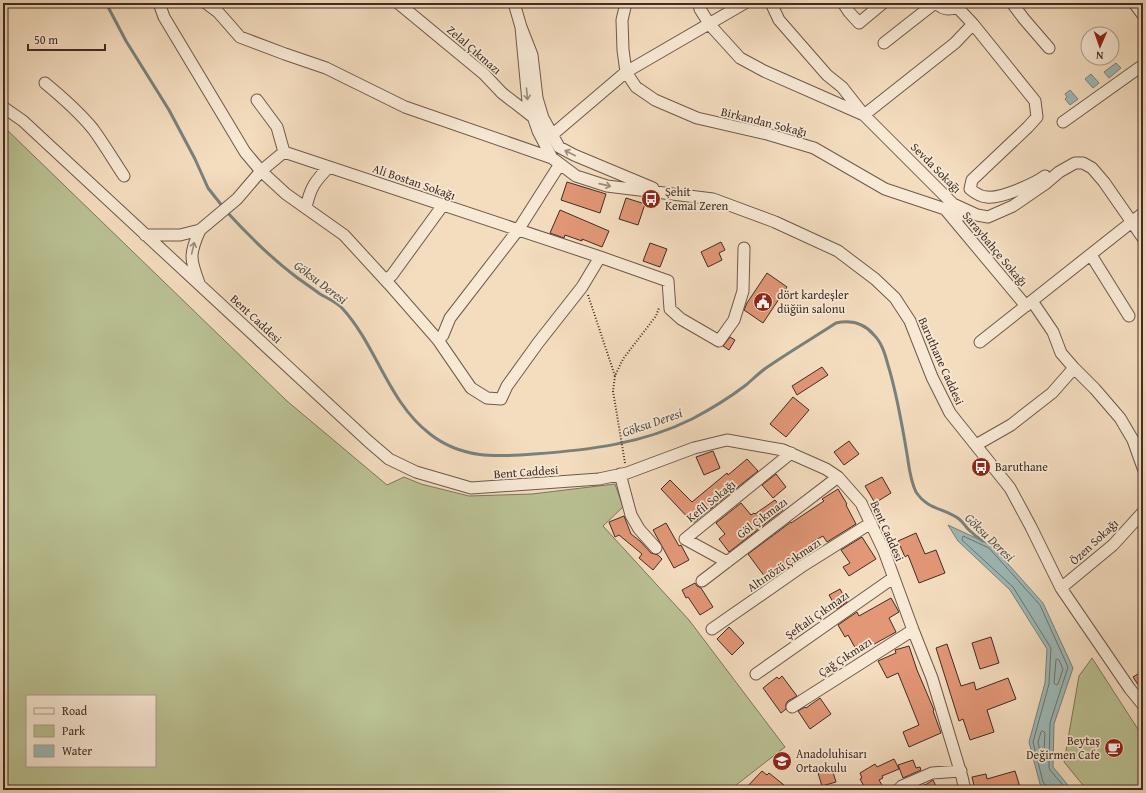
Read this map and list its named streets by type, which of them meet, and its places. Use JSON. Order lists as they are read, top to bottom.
{
  "streets": {
    "street": [
      "Zelal Çıkmazı",
      "Birkandan Sokağı",
      "Sevda Sokaḡı",
      "Ali Bostan Sokağı",
      "Saraybahçe Sokağı",
      "Bent Caddesi",
      "Baruthane Caddesi",
      "Kefil Sokağı",
      "Göl Çıkmazı",
      "Özen Sokağı",
      "Altınözü Çıkmazı",
      "Şeftali Çıkmazı",
      "Çağ Çıkmazı"
    ]
  },
  "crossings": [
    ["Birkandan Sokağı", "Sevda Sokaḡı"],
    ["Birkandan Sokağı", "Saraybahçe Sokağı"],
    ["Bent Caddesi", "Kefil Sokağı"],
    ["Bent Caddesi", "Göl Çıkmazı"],
    ["Bent Caddesi", "Altınözü Çıkmazı"],
    ["Bent Caddesi", "Şeftali Çıkmazı"],
    ["Bent Caddesi", "Çağ Çıkmazı"],
    ["Baruthane Caddesi", "Özen Sokağı"],
    ["Kefil Sokağı", "Göl Çıkmazı"]
  ],
  "water": ["Göksu Deresi"],
  "places": {
    "bus stop": ["Şehit Kemal Zeren", "Baruthane"],
    "public building": ["dört kardeşler düğün salonu"],
    "cafe": ["Beytaş Değirmen Cafe"],
    "school or university": ["Anadoluhisarı Ortaokulu"]
  },
  "legend": ["Road", "Park", "Water"],
  "scale_bar": "50 m",
  "north": "bottom"
}
